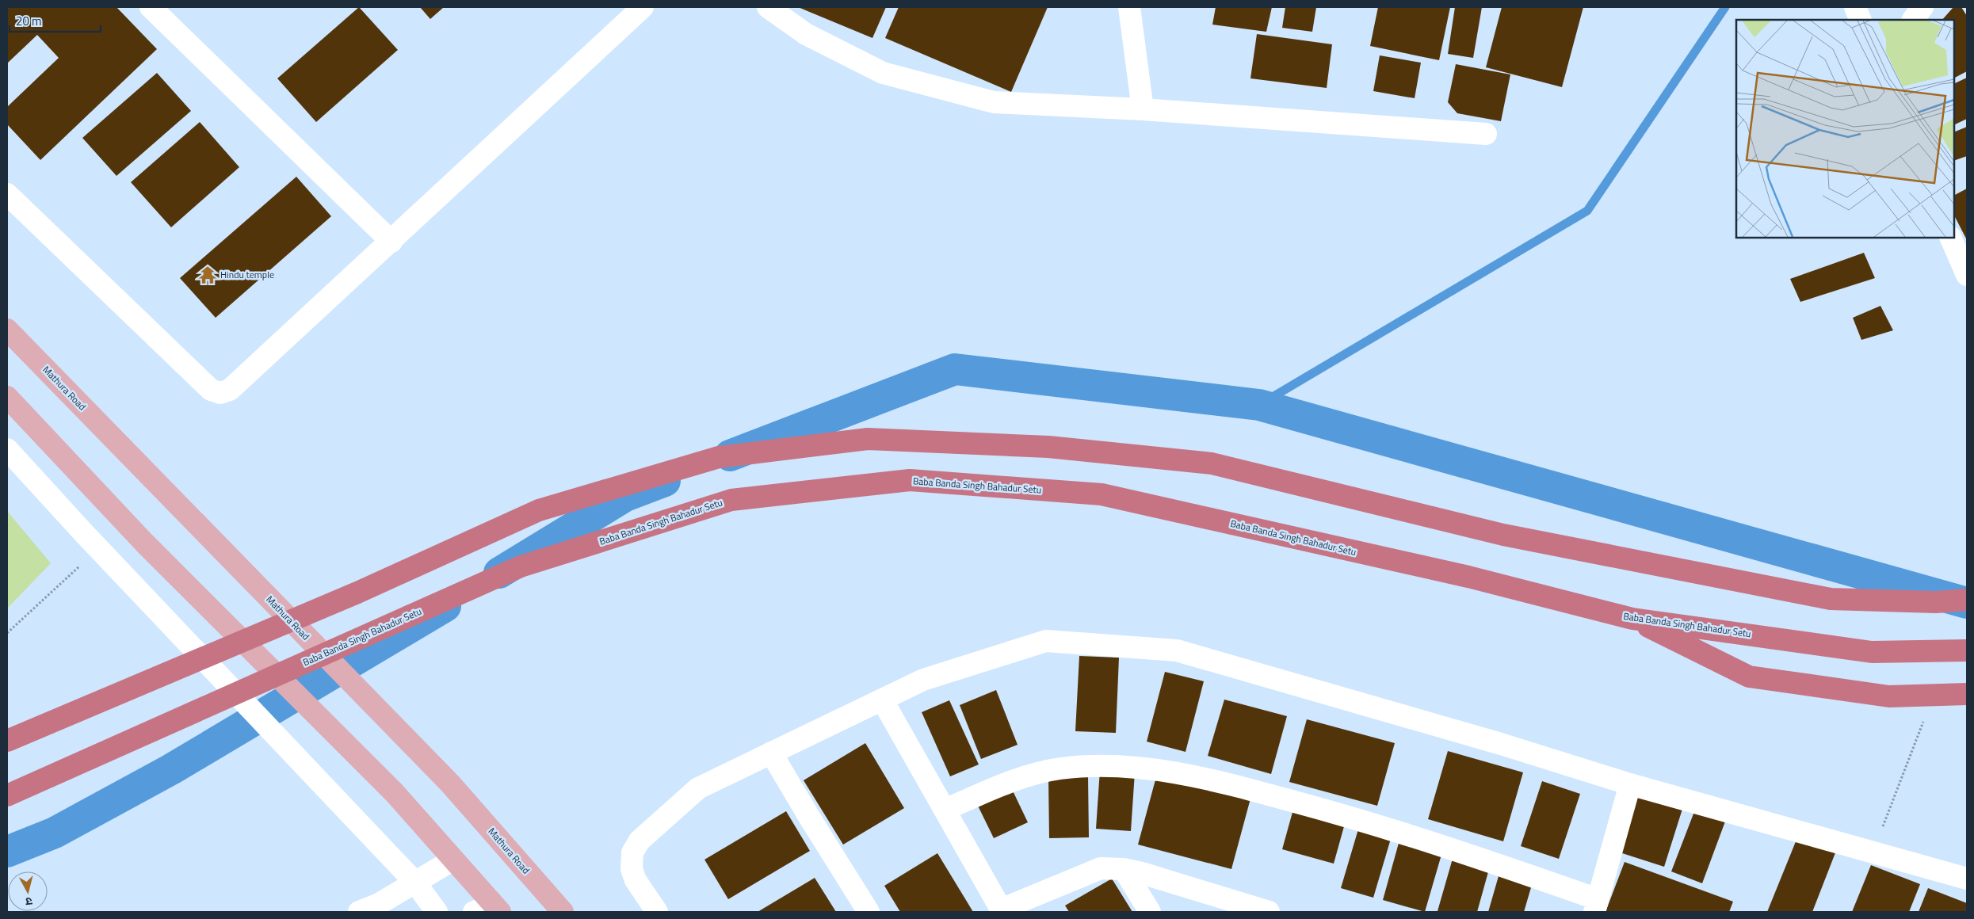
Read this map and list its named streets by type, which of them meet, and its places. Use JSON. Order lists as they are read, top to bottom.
{
  "streets": {
    "highway": ["Baba Banda Singh Bahadur Setu"],
    "main road": ["Mathura Road"]
  },
  "places": {
    "temple": ["Hindu temple"]
  },
  "scale_bar": "20 m",
  "north": "bottom"
}
